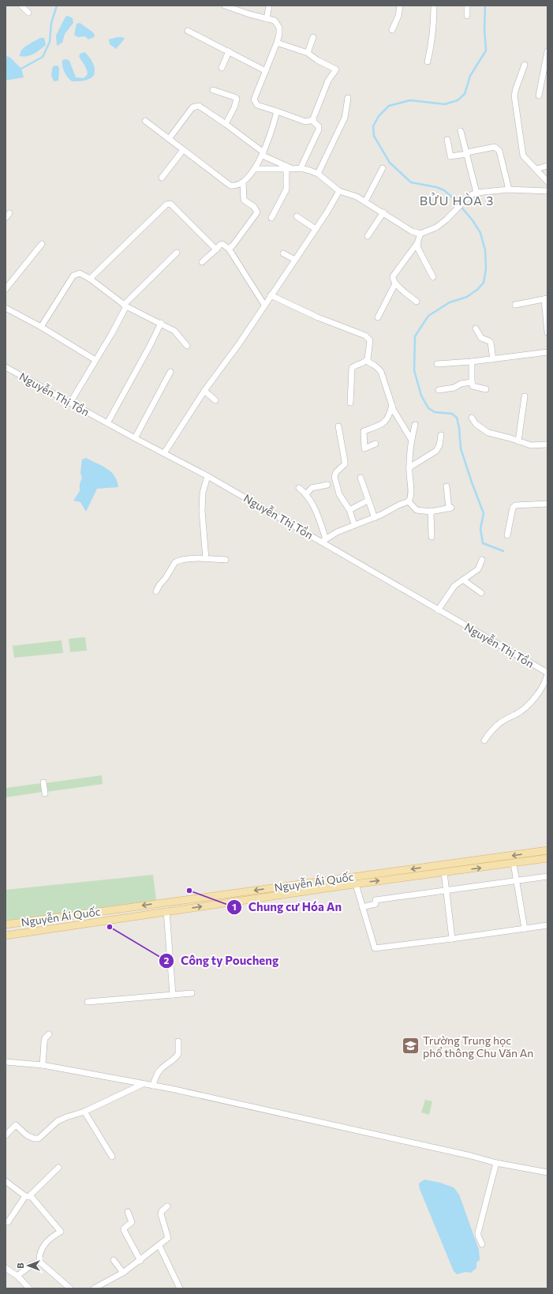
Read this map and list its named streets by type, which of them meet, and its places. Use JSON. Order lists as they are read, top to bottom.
{
  "streets": {
    "main road": ["Nguyễn Ái Quốc"],
    "street": ["Nguyễn Thị Tồn"]
  },
  "districts": ["BỬU HÒA 3"],
  "places": {
    "other": ["Chung cư Hóa An", "Công ty Poucheng"],
    "school or university": ["Trường Trung học phổ thông Chu Văn An"]
  },
  "north": "left"
}
